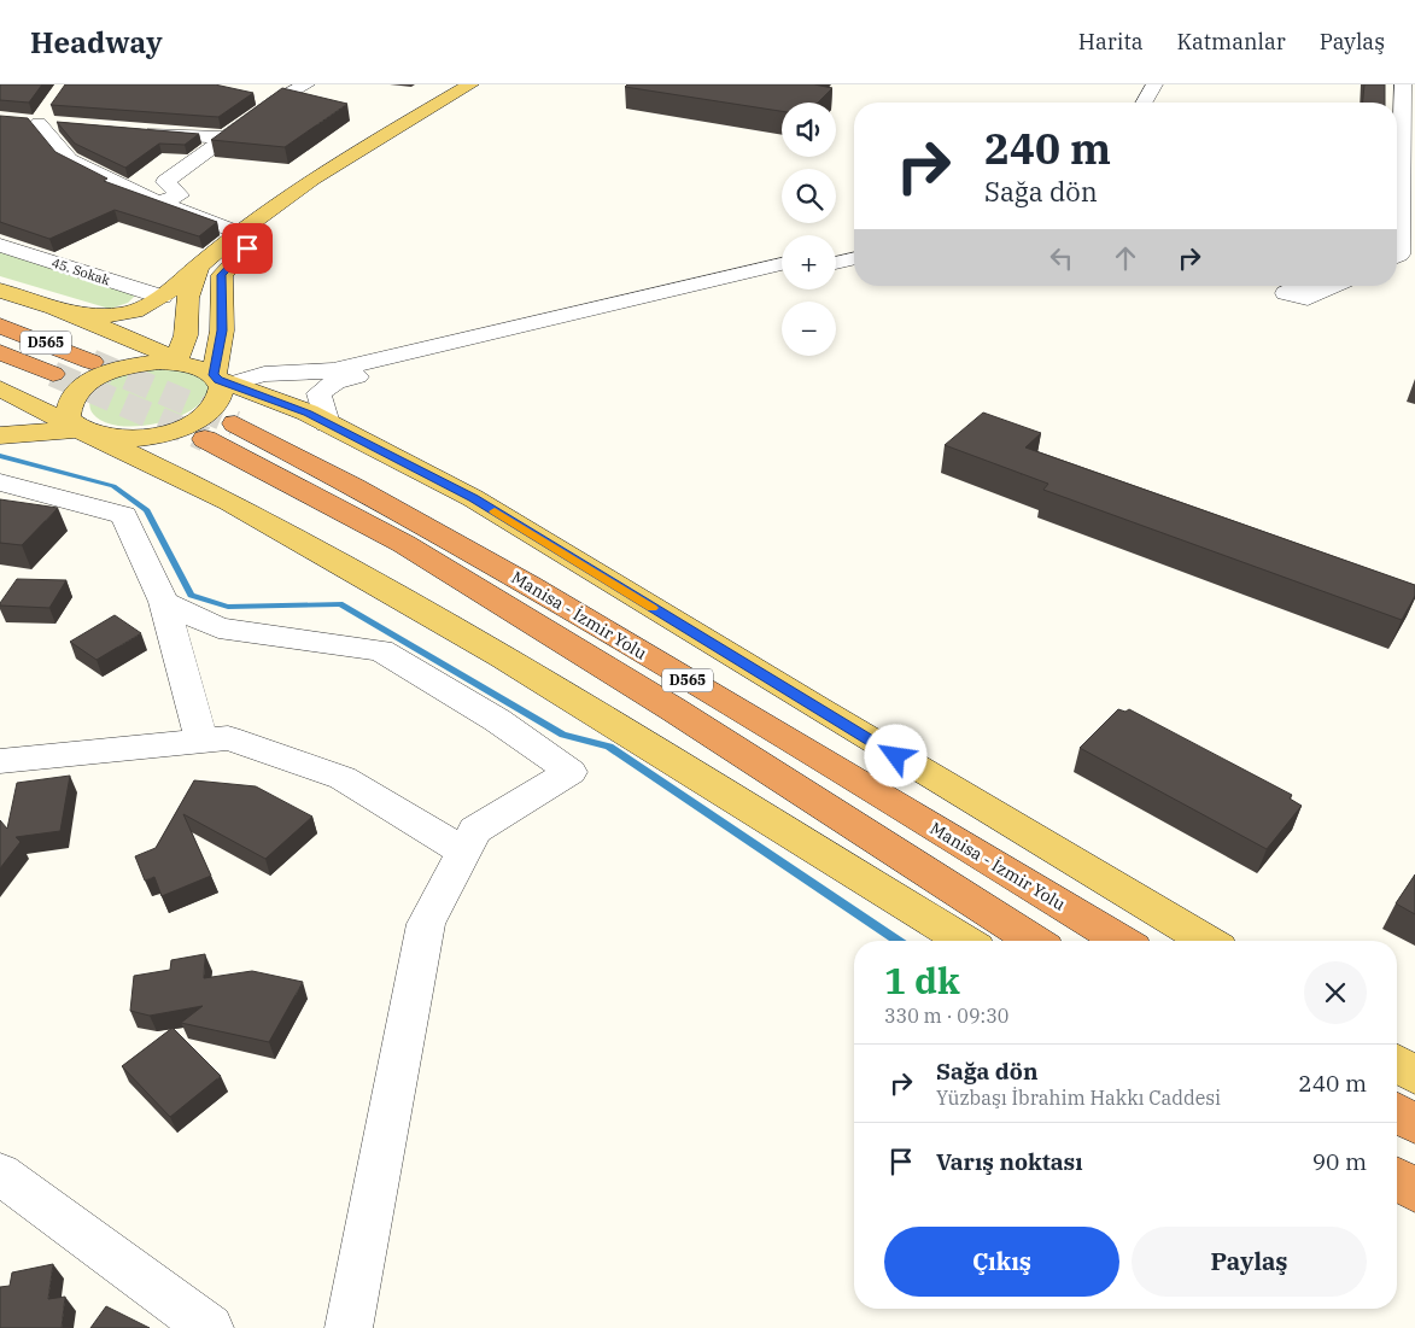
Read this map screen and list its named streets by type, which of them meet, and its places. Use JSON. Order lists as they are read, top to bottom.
{
  "streets": {
    "highway": ["D565", "Manisa - İzmir Yolu"],
    "street": ["45. Sokak"]
  },
  "page": {
    "header": "Headway",
    "nav": ["Harita", "Katmanlar", "Paylaş"],
    "map_buttons": ["+", "−"],
    "turn": ["240 m", "Sağa dön"],
    "heading": ["1 dk", "330 m · 09:30"],
    "list": [
      {
        "name": "Sağa dön",
        "note": "Yüzbaşı İbrahim Hakkı Caddesi",
        "value": "240 m"
      },
      {
        "name": "Varış noktası",
        "value": "90 m"
      }
    ],
    "buttons": ["Çıkış", "Paylaş"]
  }
}
